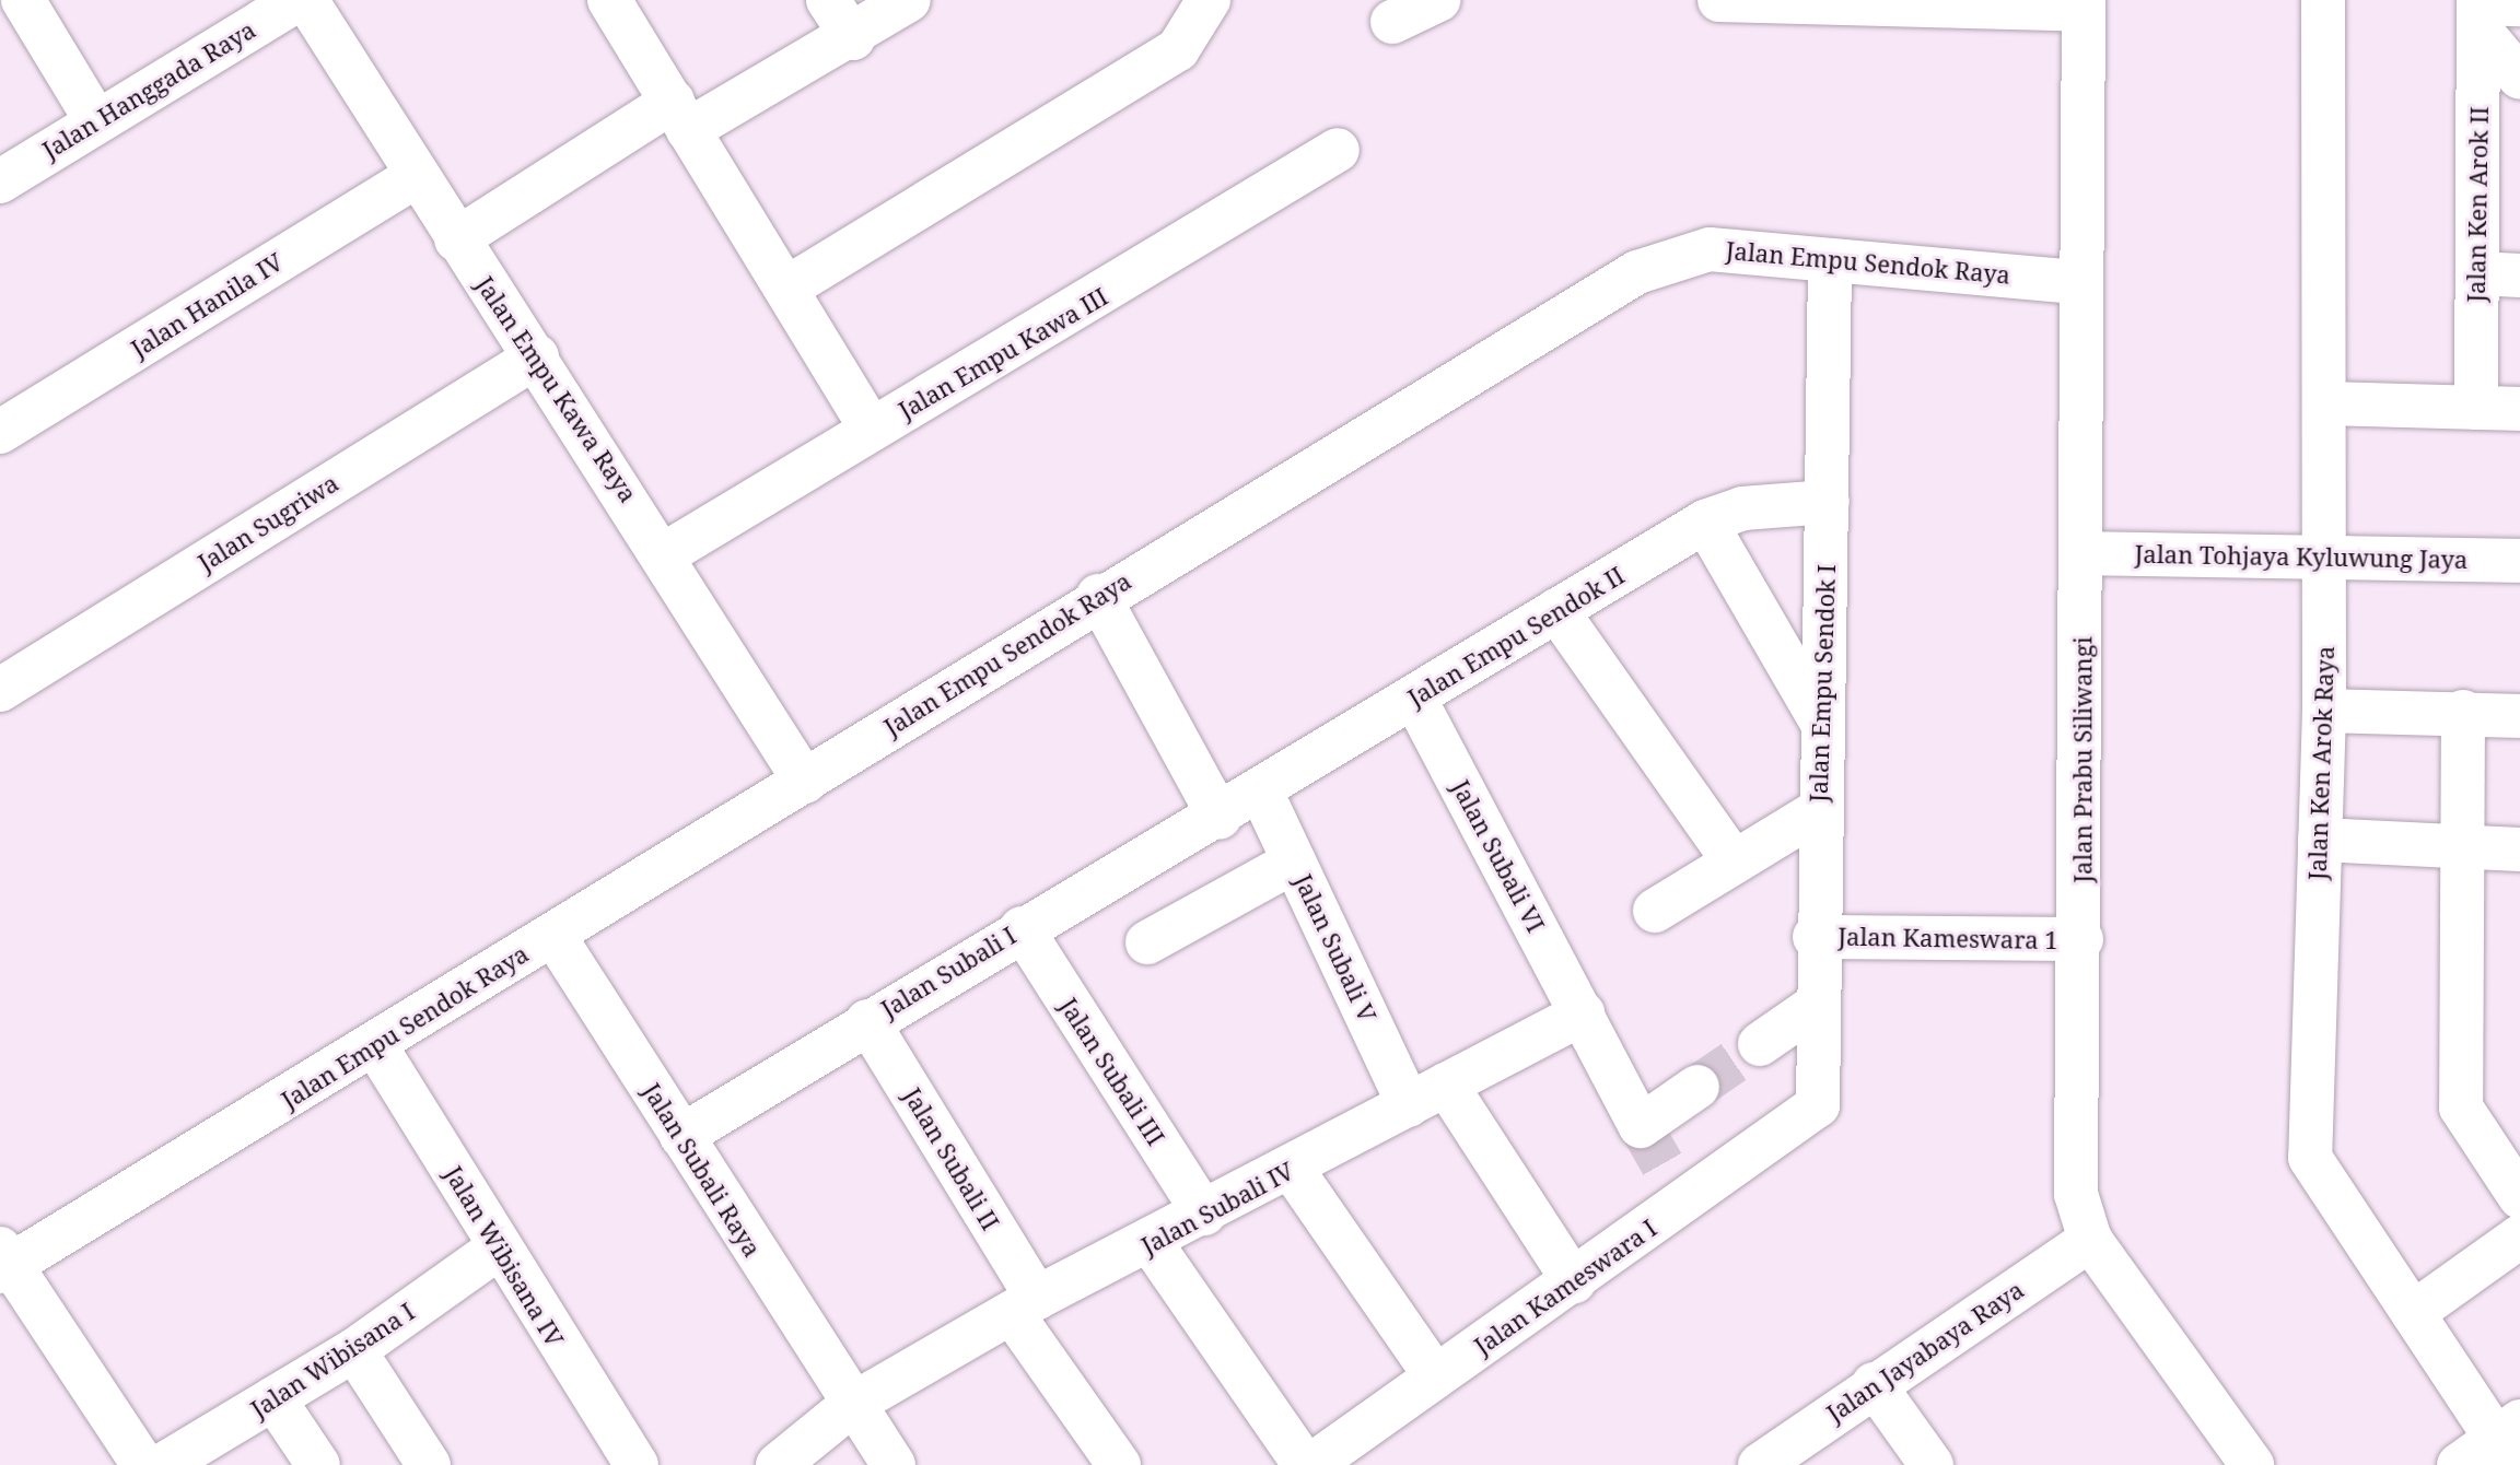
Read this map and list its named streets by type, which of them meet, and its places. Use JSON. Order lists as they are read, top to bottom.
{
  "streets": {
    "street": [
      "Jalan Hanggada Raya",
      "Jalan Ken Arok II",
      "Jalan Empu Sendok Raya",
      "Jalan Hanila IV",
      "Jalan Empu Kawa III",
      "Jalan Empu Kawa Raya",
      "Jalan Sugriwa",
      "Jalan Tohjaya Kyluwung Jaya",
      "Jalan Empu Sendok II",
      "Jalan Empu Sendok I",
      "Jalan Prabu Siliwangi",
      "Jalan Ken Arok Raya",
      "Jalan Subali VI",
      "Jalan Kameswara 1",
      "Jalan Subali V",
      "Jalan Subali I",
      "Jalan Subali III",
      "Jalan Subali II",
      "Jalan Subali Raya",
      "Jalan Subali IV",
      "Jalan Wibisana IV",
      "Jalan Kameswara I",
      "Jalan Jayabaya Raya",
      "Jalan Wibisana I"
    ]
  },
  "crossings": [
    ["Jalan Empu Sendok Raya", "Jalan Empu Kawa Raya"],
    ["Jalan Empu Sendok Raya", "Jalan Empu Sendok I"],
    ["Jalan Empu Sendok Raya", "Jalan Prabu Siliwangi"],
    ["Jalan Empu Sendok Raya", "Jalan Subali Raya"],
    ["Jalan Empu Sendok Raya", "Jalan Wibisana IV"],
    ["Jalan Hanila IV", "Jalan Empu Kawa Raya"],
    ["Jalan Empu Kawa III", "Jalan Empu Kawa Raya"],
    ["Jalan Empu Kawa Raya", "Jalan Sugriwa"],
    ["Jalan Tohjaya Kyluwung Jaya", "Jalan Prabu Siliwangi"],
    ["Jalan Tohjaya Kyluwung Jaya", "Jalan Ken Arok Raya"],
    ["Jalan Empu Sendok II", "Jalan Empu Sendok I"],
    ["Jalan Empu Sendok II", "Jalan Subali VI"],
    ["Jalan Empu Sendok II", "Jalan Subali V"],
    ["Jalan Empu Sendok II", "Jalan Subali I"],
    ["Jalan Empu Sendok I", "Jalan Kameswara 1"],
    ["Jalan Empu Sendok I", "Jalan Kameswara I"],
    ["Jalan Prabu Siliwangi", "Jalan Kameswara 1"],
    ["Jalan Prabu Siliwangi", "Jalan Jayabaya Raya"],
    ["Jalan Subali VI", "Jalan Subali IV"],
    ["Jalan Subali V", "Jalan Subali IV"],
    ["Jalan Subali V", "Jalan Kameswara I"],
    ["Jalan Subali I", "Jalan Subali III"],
    ["Jalan Subali I", "Jalan Subali II"],
    ["Jalan Subali I", "Jalan Subali Raya"],
    ["Jalan Subali III", "Jalan Subali IV"],
    ["Jalan Subali II", "Jalan Subali IV"],
    ["Jalan Subali Raya", "Jalan Subali IV"],
    ["Jalan Wibisana IV", "Jalan Wibisana I"]
  ]
}
